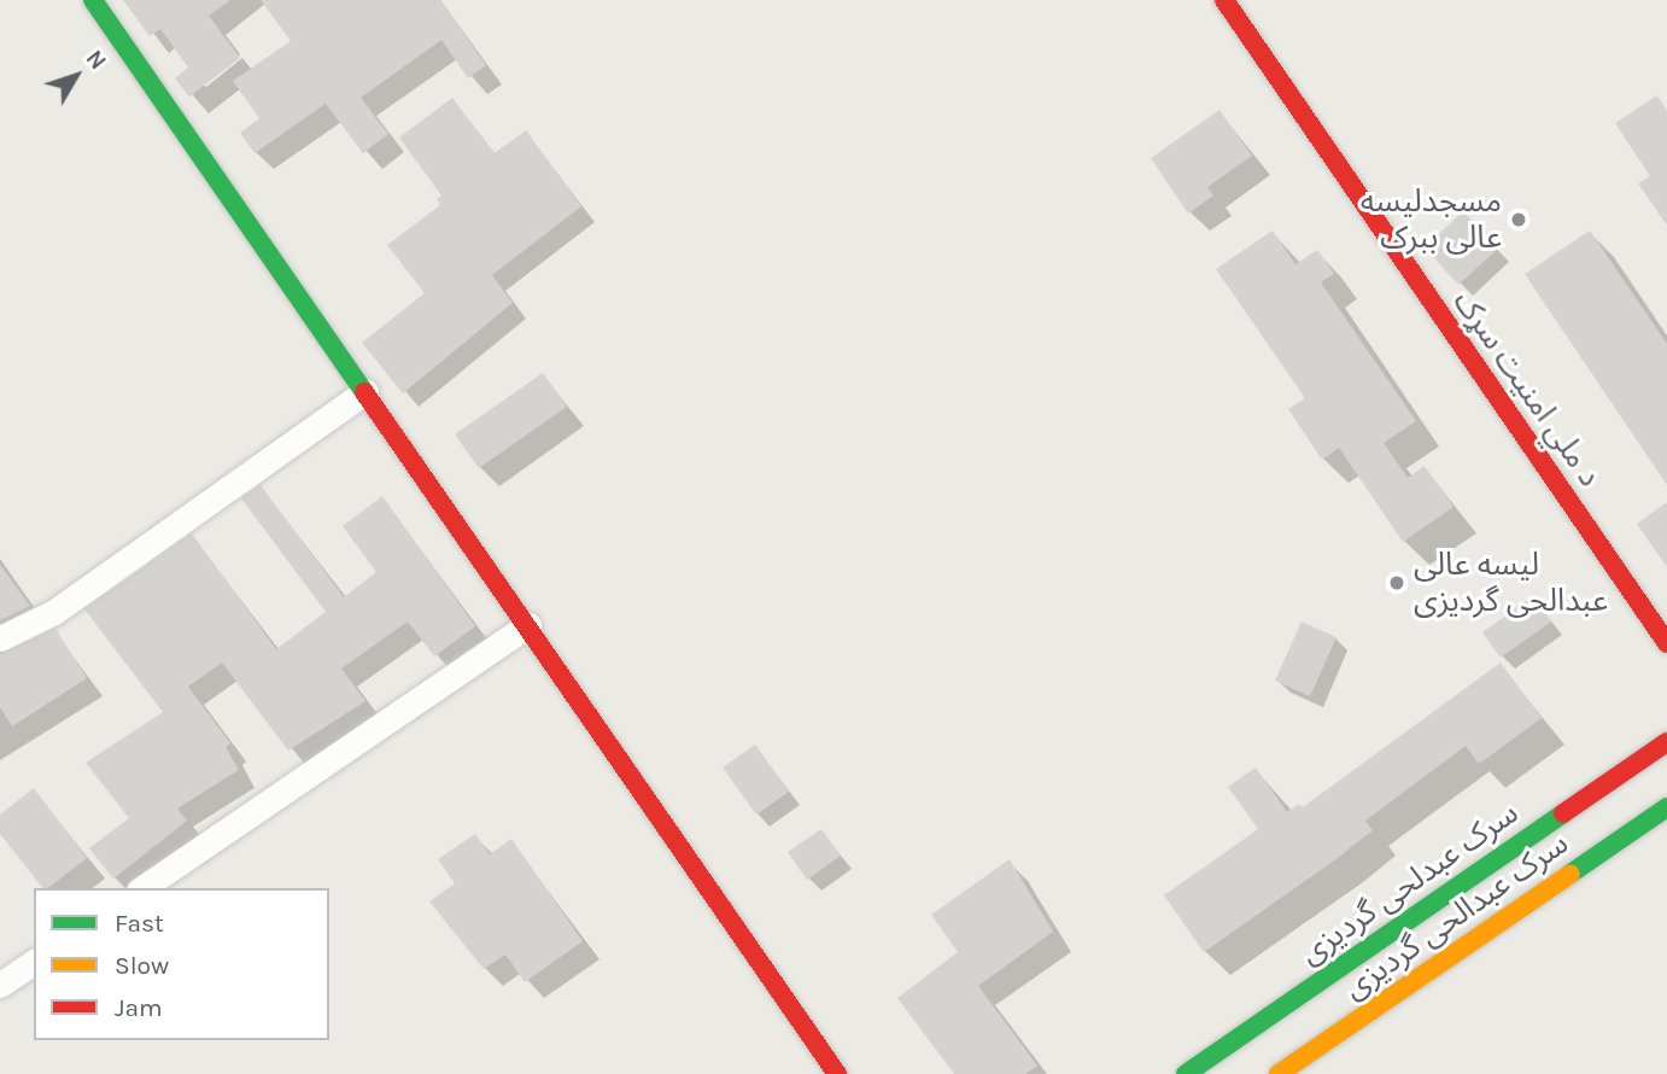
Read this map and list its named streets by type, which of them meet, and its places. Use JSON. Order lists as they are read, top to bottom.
{
  "streets": {
    "street": ["د ملي امنیت سړک", "سرک عبدلحی گردیزی", "سرک عبدالحی گردیزی"]
  },
  "places": ["مسجدلیسه عالی ببرک", "لیسه عالی عبدالحی گردیزی"],
  "legend": ["Fast", "Slow", "Jam"],
  "north": "top right"
}
